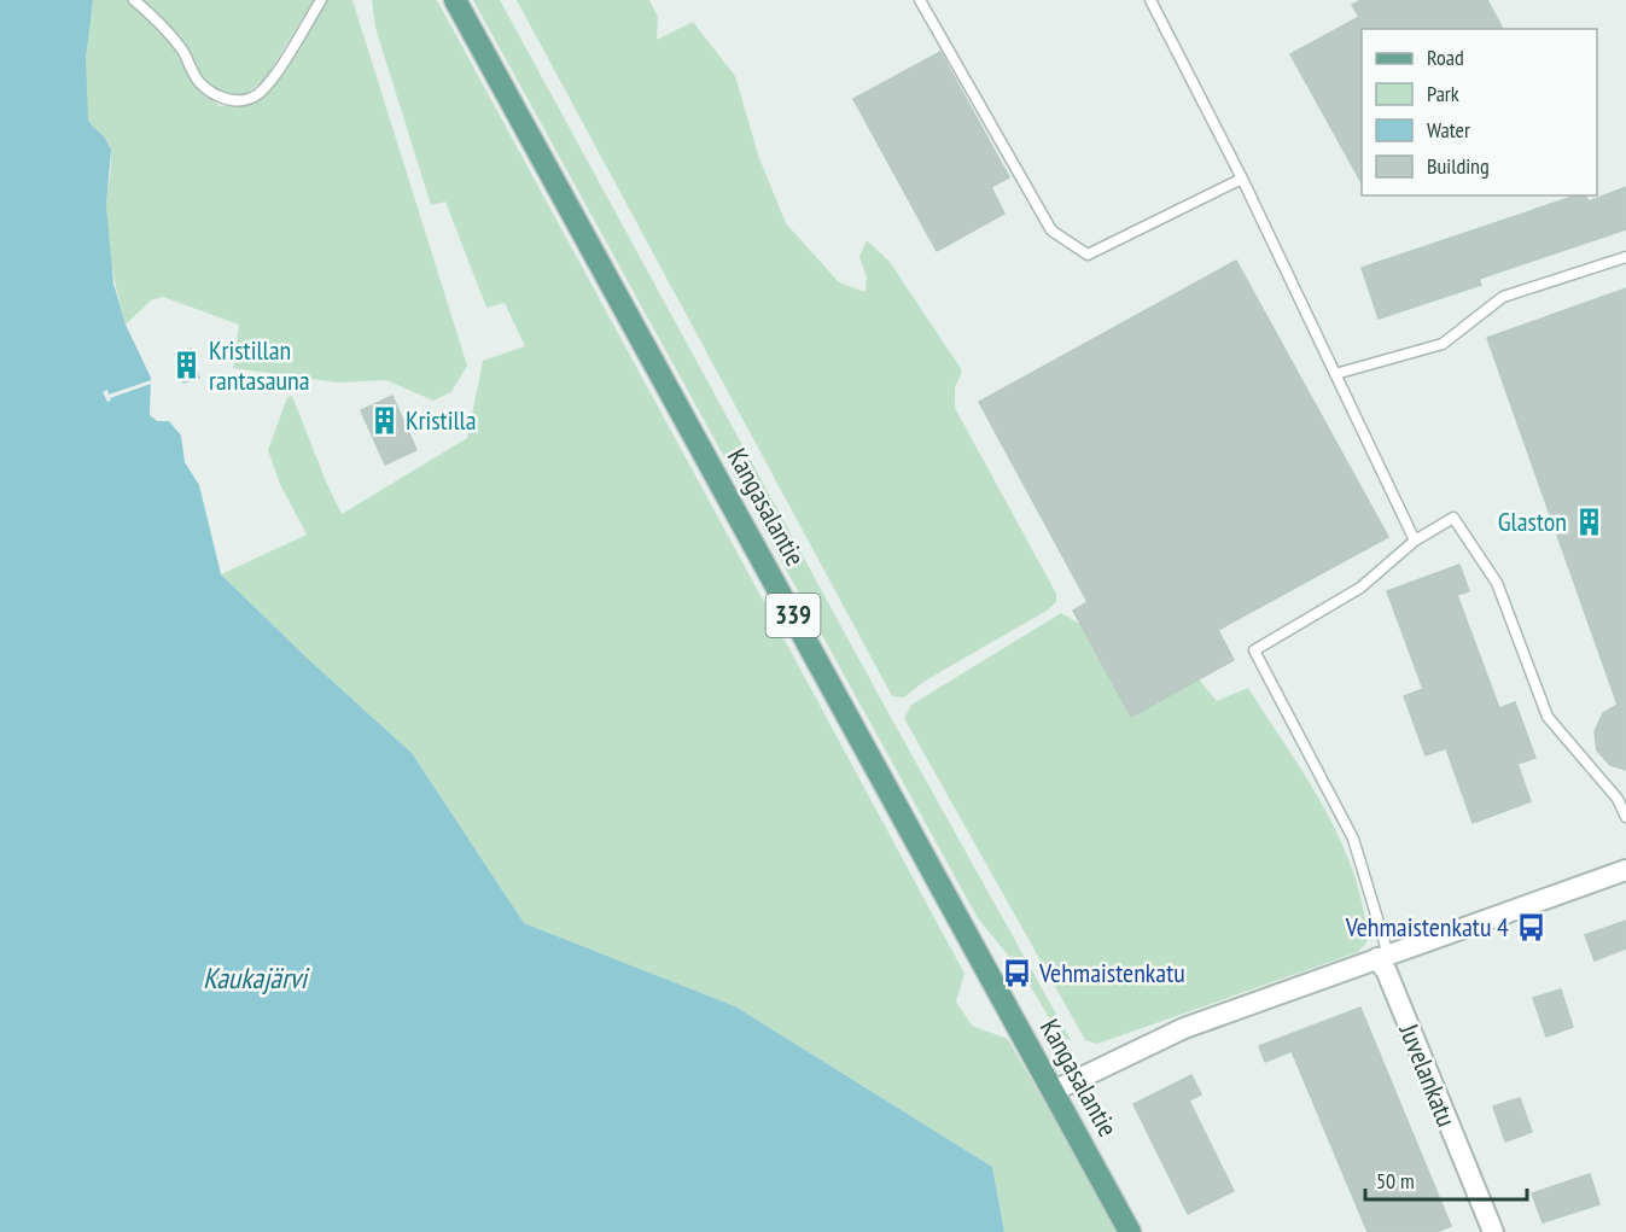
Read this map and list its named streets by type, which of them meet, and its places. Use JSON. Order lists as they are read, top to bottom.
{
  "streets": {
    "main road": ["Kangasalantie", "339"],
    "street": ["Juvelankatu"]
  },
  "water": ["Kaukajärvi"],
  "places": {
    "building": ["Kristillan rantasauna", "Kristilla", "Glaston"],
    "bus stop": ["Vehmaistenkatu 4", "Vehmaistenkatu"]
  },
  "legend": [
    "Road",
    "Park",
    "Water",
    "Building"
  ],
  "scale_bar": "50 m"
}
